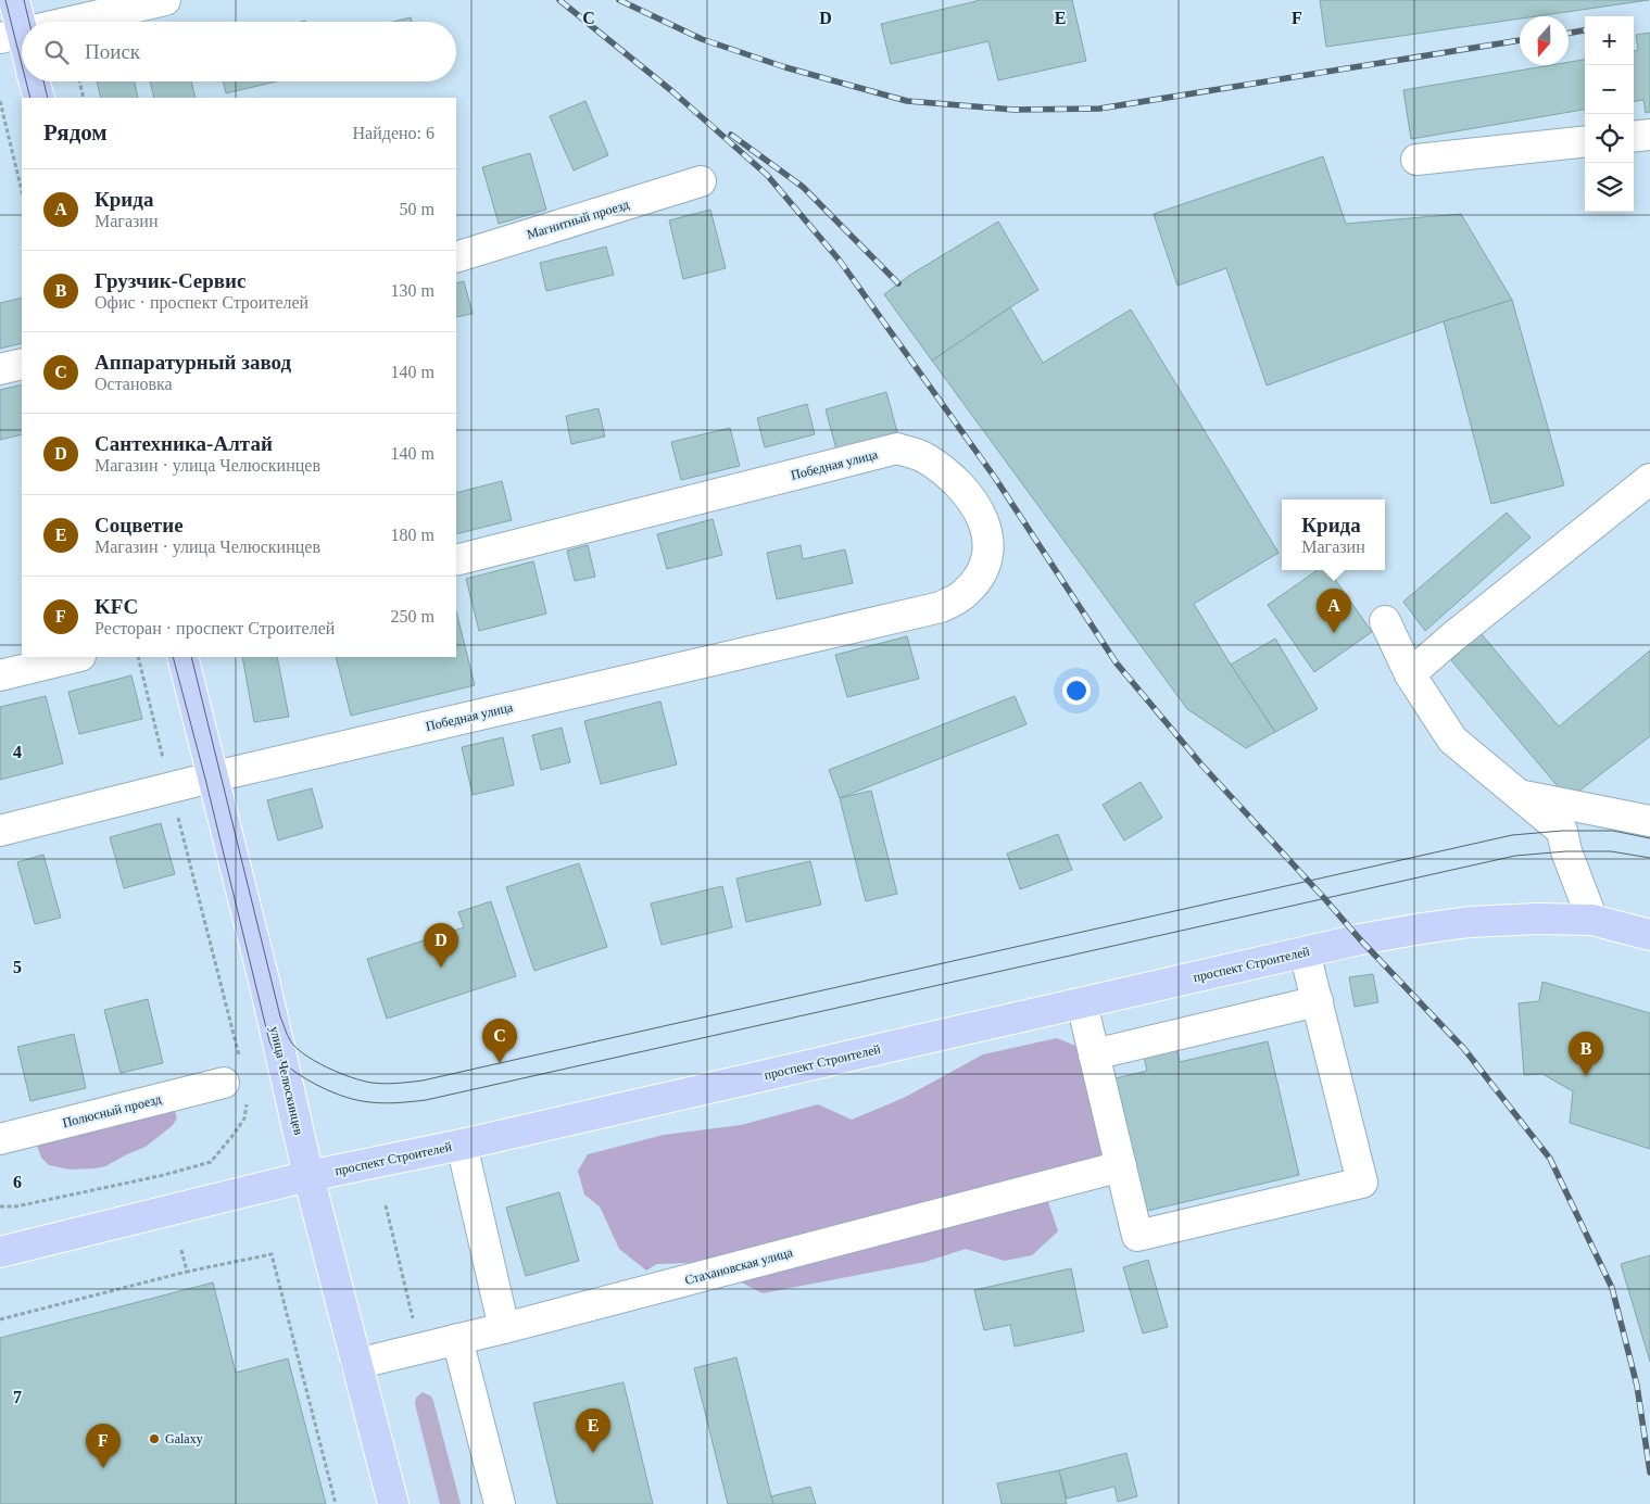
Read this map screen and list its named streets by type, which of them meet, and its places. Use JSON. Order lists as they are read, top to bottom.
{
  "streets": {
    "main road": ["проспект Строителей", "улица Челюскинцев"],
    "street": [
      "Магнитный проезд",
      "Победная улица",
      "Полюсный проезд",
      "Стахановская улица"
    ]
  },
  "crossings": [
    ["Победная улица", "улица Челюскинцев"],
    ["проспект Строителей", "улица Челюскинцев"],
    ["улица Челюскинцев", "Стахановская улица"]
  ],
  "places": ["Galaxy"],
  "north": "bottom",
  "page": {
    "map_buttons": ["+", "−"],
    "search": "Поиск",
    "heading": ["Рядом", "Найдено: 6"],
    "list": [
      {
        "mark": "A",
        "name": "Крида",
        "note": "Магазин",
        "value": "50 m"
      },
      {
        "mark": "B",
        "name": "Грузчик-Сервис",
        "note": "Офис · проспект Строителей",
        "value": "130 m"
      },
      {
        "mark": "C",
        "name": "Аппаратурный завод",
        "note": "Остановка",
        "value": "140 m"
      },
      {
        "mark": "D",
        "name": "Сантехника-Алтай",
        "note": "Магазин · улица Челюскинцев",
        "value": "140 m"
      },
      {
        "mark": "E",
        "name": "Соцветие",
        "note": "Магазин · улица Челюскинцев",
        "value": "180 m"
      },
      {
        "mark": "F",
        "name": "KFC",
        "note": "Ресторан · проспект Строителей",
        "value": "250 m"
      }
    ],
    "popup": ["Крида", "Магазин"],
    "pins": [
      "A",
      "D",
      "C",
      "B",
      "E",
      "F"
    ]
  },
  "grid": {
    "columns": [
      "C",
      "D",
      "E",
      "F"
    ],
    "rows": [
      "4",
      "5",
      "6",
      "7"
    ]
  }
}
